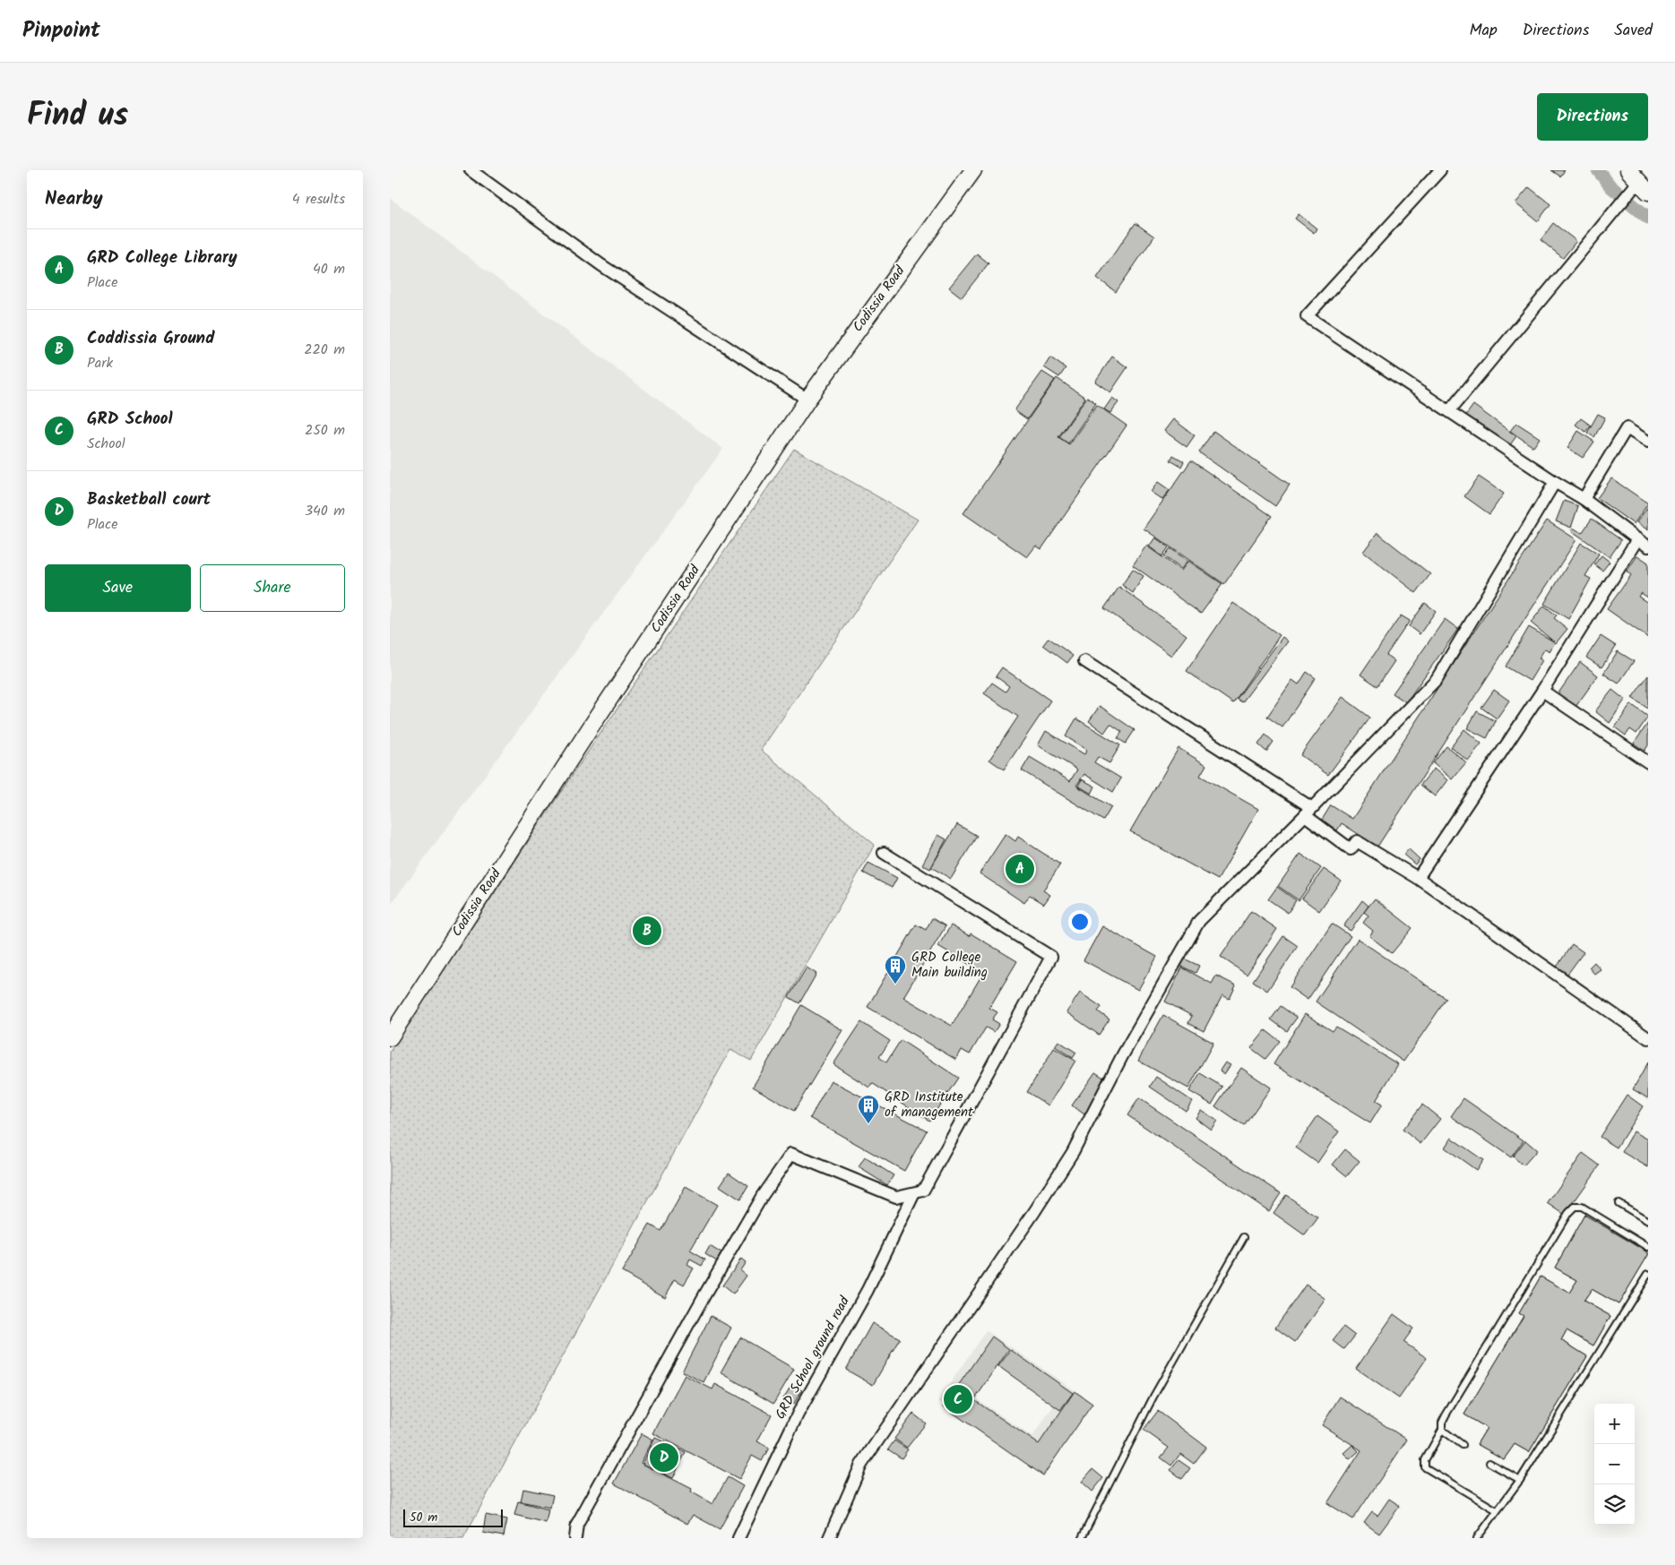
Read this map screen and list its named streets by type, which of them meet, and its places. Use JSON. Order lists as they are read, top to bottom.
{
  "streets": {
    "street": ["Codissia Road", "GRD School ground road"]
  },
  "places": {
    "building": ["GRD College Main building", "GRD Institute of management"]
  },
  "scale_bar": "50 m",
  "page": {
    "header": "Pinpoint",
    "nav": ["Map", "Directions", "Saved"],
    "title": "Find us",
    "buttons": [
      "Directions",
      ["Save", "Share"]
    ],
    "heading": ["Nearby", "4 results"],
    "list": [
      {
        "mark": "A",
        "name": "GRD College Library",
        "note": "Place",
        "value": "40 m"
      },
      {
        "mark": "B",
        "name": "Coddissia Ground",
        "note": "Park",
        "value": "220 m"
      },
      {
        "mark": "C",
        "name": "GRD School",
        "note": "School",
        "value": "250 m"
      },
      {
        "mark": "D",
        "name": "Basketball court",
        "note": "Place",
        "value": "340 m"
      }
    ],
    "pins": [
      "A",
      "B",
      "C",
      "D"
    ],
    "map_buttons": ["+", "−"],
    "scale": "50 m"
  }
}
